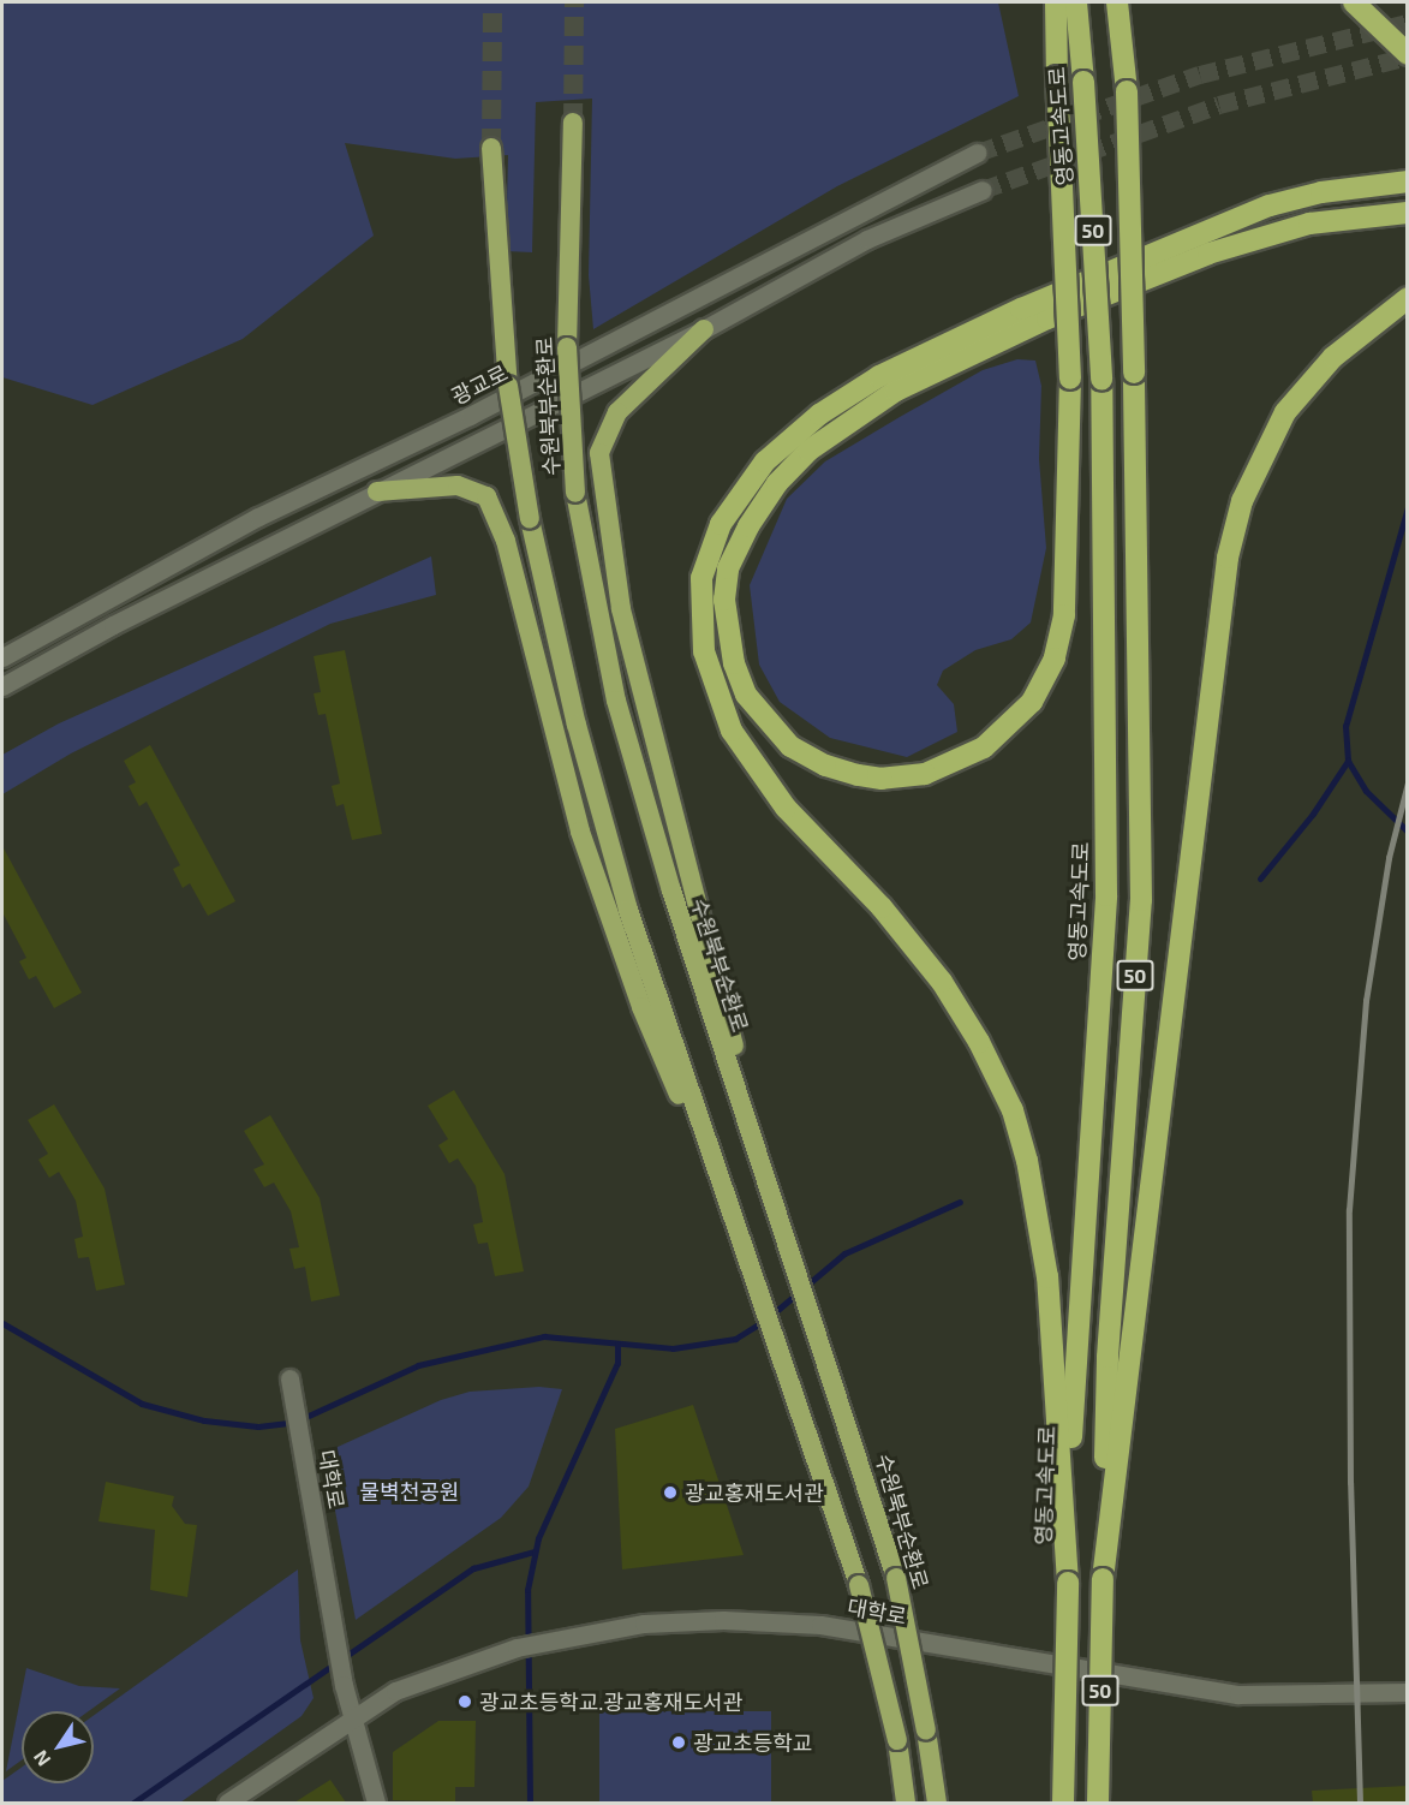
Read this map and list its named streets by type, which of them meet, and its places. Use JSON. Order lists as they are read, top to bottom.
{
  "streets": {
    "highway": ["영동고속도로", "50", "수원북부순환로"],
    "main road": ["광교로", "대학로"]
  },
  "parks": ["물벽천공원"],
  "places": ["광교홍재도서관", "광교초등학교.광교홍재도서관", "광교초등학교"],
  "north": "bottom left"
}
